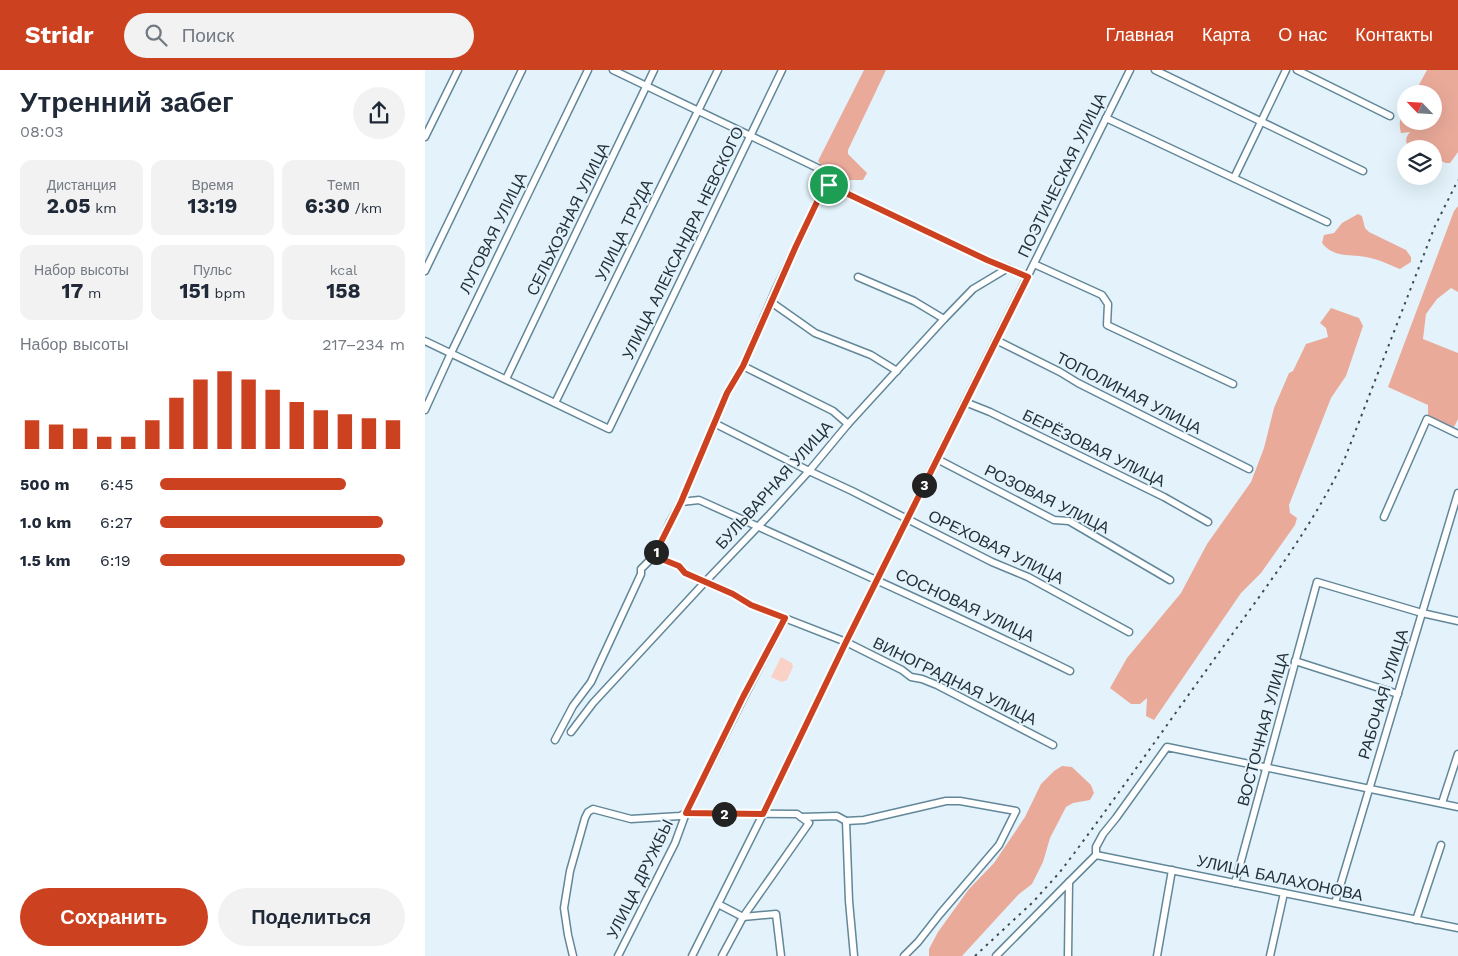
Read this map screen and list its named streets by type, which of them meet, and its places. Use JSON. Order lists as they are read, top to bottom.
{
  "streets": {
    "street": [
      "ПОЭТИЧЕСКАЯ УЛИЦА",
      "СЕЛЬХОЗНАЯ УЛИЦА",
      "УЛИЦА ТРУДА",
      "ЛУГОВАЯ УЛИЦА",
      "УЛИЦА АЛЕКСАНДРА НЕВСКОГО",
      "ТОПОЛИНАЯ УЛИЦА",
      "БЕРЁЗОВАЯ УЛИЦА",
      "БУЛЬВАРНАЯ УЛИЦА",
      "РОЗОВАЯ УЛИЦА",
      "ОРЕХОВАЯ УЛИЦА",
      "СОСНОВАЯ УЛИЦА",
      "ВИНОГРАДНАЯ УЛИЦА",
      "РАБОЧАЯ УЛИЦА",
      "ВОСТОЧНАЯ УЛИЦА",
      "УЛИЦА БАЛАХОНОВА",
      "УЛИЦА ДРУЖБЫ"
    ]
  },
  "crossings": [
    ["ПОЭТИЧЕСКАЯ УЛИЦА", "ТОПОЛИНАЯ УЛИЦА"],
    ["ПОЭТИЧЕСКАЯ УЛИЦА", "БЕРЁЗОВАЯ УЛИЦА"],
    ["ПОЭТИЧЕСКАЯ УЛИЦА", "РОЗОВАЯ УЛИЦА"],
    ["ПОЭТИЧЕСКАЯ УЛИЦА", "ОРЕХОВАЯ УЛИЦА"],
    ["ПОЭТИЧЕСКАЯ УЛИЦА", "СОСНОВАЯ УЛИЦА"],
    ["ПОЭТИЧЕСКАЯ УЛИЦА", "ВИНОГРАДНАЯ УЛИЦА"],
    ["УЛИЦА ТРУДА", "УЛИЦА АЛЕКСАНДРА НЕВСКОГО"],
    ["БУЛЬВАРНАЯ УЛИЦА", "ОРЕХОВАЯ УЛИЦА"],
    ["БУЛЬВАРНАЯ УЛИЦА", "СОСНОВАЯ УЛИЦА"],
    ["БУЛЬВАРНАЯ УЛИЦА", "ВИНОГРАДНАЯ УЛИЦА"],
    ["ВИНОГРАДНАЯ УЛИЦА", "УЛИЦА ДРУЖБЫ"],
    ["РАБОЧАЯ УЛИЦА", "ВОСТОЧНАЯ УЛИЦА"],
    ["РАБОЧАЯ УЛИЦА", "УЛИЦА БАЛАХОНОВА"],
    ["ВОСТОЧНАЯ УЛИЦА", "УЛИЦА БАЛАХОНОВА"]
  ],
  "north": "top left",
  "page": {
    "header": "Stridr",
    "search": "Поиск",
    "nav": [
      "Главная",
      "Карта",
      "О нас",
      "Контакты"
    ],
    "heading": ["Утренний забег", "08:03"],
    "stats": [
      ["Дистанция", "2.05 km"],
      ["Время", "13:19"],
      ["Темп", "6:30 /km"],
      ["Набор высоты", "17 m"],
      ["Пульс", "151 bpm"],
      ["kcal", "158"]
    ],
    "chart": ["Набор высоты", "217–234 m"],
    "list": [
      {
        "name": "500 m",
        "note": "6:45"
      },
      {
        "name": "1.0 km",
        "note": "6:27"
      },
      {
        "name": "1.5 km",
        "note": "6:19"
      }
    ],
    "pins": ["3", "1", "2"],
    "buttons": ["Сохранить", "Поделиться"]
  }
}
